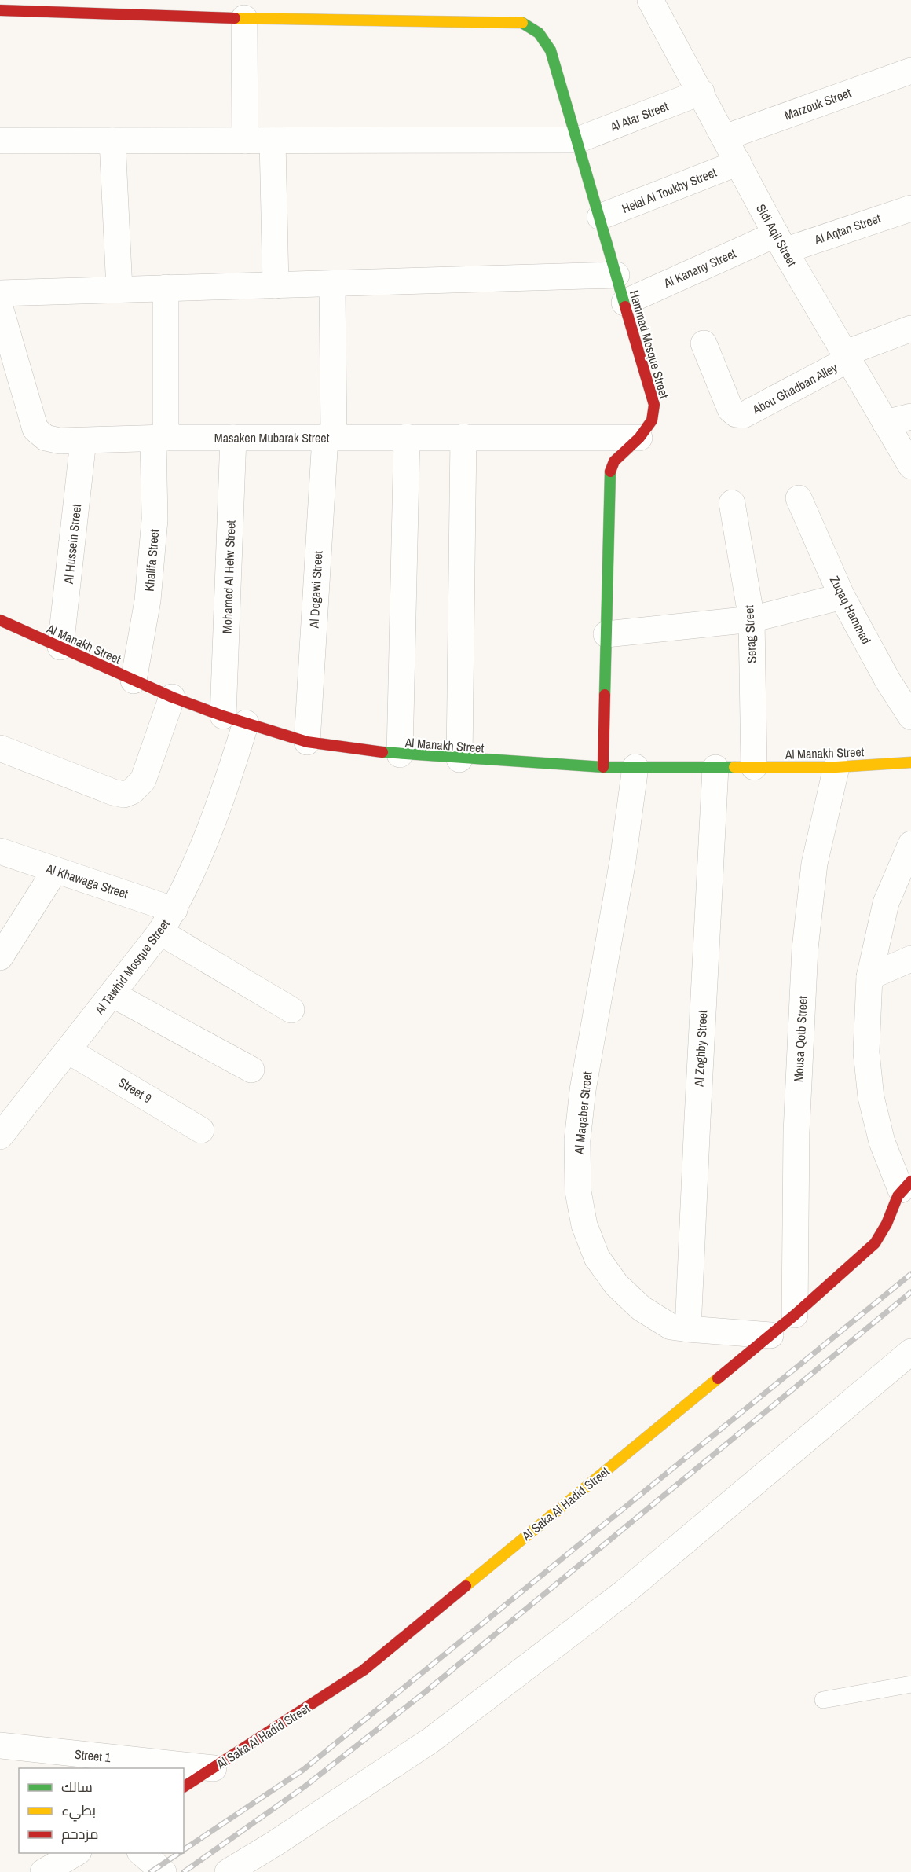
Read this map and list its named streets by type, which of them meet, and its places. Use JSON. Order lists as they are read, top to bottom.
{
  "streets": {
    "street": [
      "Marzouk Street",
      "Al Atar Street",
      "Helal Al Toukhy Street",
      "Al Aqtan Street",
      "Sidi Aqil Street",
      "Al Kanany Street",
      "Hammad Mosque Street",
      "Abou Ghadban Alley",
      "Masaken Mubarak Street",
      "Al Hussein Street",
      "Khalifa Street",
      "Mohamed Al Helw Street",
      "Al Degawi Street",
      "Zuqaq Hammad",
      "Serag Street",
      "Al Manakh Street",
      "Al Khawaga Street",
      "Al Tawhid Mosque Street",
      "Mousa Qotb Street",
      "Al Zoghby Street",
      "Street 9",
      "Al Maqaber Street",
      "Al Saka Al Hadid Street",
      "Street 1"
    ]
  },
  "crossings": [
    ["Marzouk Street", "Sidi Aqil Street"],
    ["Al Atar Street", "Sidi Aqil Street"],
    ["Al Atar Street", "Hammad Mosque Street"],
    ["Helal Al Toukhy Street", "Sidi Aqil Street"],
    ["Helal Al Toukhy Street", "Hammad Mosque Street"],
    ["Al Aqtan Street", "Sidi Aqil Street"],
    ["Al Aqtan Street", "Al Kanany Street"],
    ["Sidi Aqil Street", "Al Kanany Street"],
    ["Sidi Aqil Street", "Abou Ghadban Alley"],
    ["Al Kanany Street", "Hammad Mosque Street"],
    ["Hammad Mosque Street", "Masaken Mubarak Street"],
    ["Hammad Mosque Street", "Al Manakh Street"],
    ["Masaken Mubarak Street", "Al Hussein Street"],
    ["Masaken Mubarak Street", "Khalifa Street"],
    ["Masaken Mubarak Street", "Mohamed Al Helw Street"],
    ["Masaken Mubarak Street", "Al Degawi Street"],
    ["Al Hussein Street", "Al Manakh Street"],
    ["Khalifa Street", "Al Manakh Street"],
    ["Mohamed Al Helw Street", "Al Manakh Street"],
    ["Mohamed Al Helw Street", "Al Tawhid Mosque Street"],
    ["Al Degawi Street", "Al Manakh Street"],
    ["Serag Street", "Al Manakh Street"],
    ["Al Manakh Street", "Al Tawhid Mosque Street"],
    ["Al Manakh Street", "Mousa Qotb Street"],
    ["Al Manakh Street", "Al Zoghby Street"],
    ["Al Manakh Street", "Al Maqaber Street"],
    ["Al Khawaga Street", "Al Tawhid Mosque Street"],
    ["Al Tawhid Mosque Street", "Street 9"],
    ["Mousa Qotb Street", "Al Saka Al Hadid Street"],
    ["Al Zoghby Street", "Al Maqaber Street"],
    ["Al Maqaber Street", "Al Saka Al Hadid Street"],
    ["Al Saka Al Hadid Street", "Street 1"]
  ],
  "legend": ["سالك", "بطيء", "مزدحم"]
}
